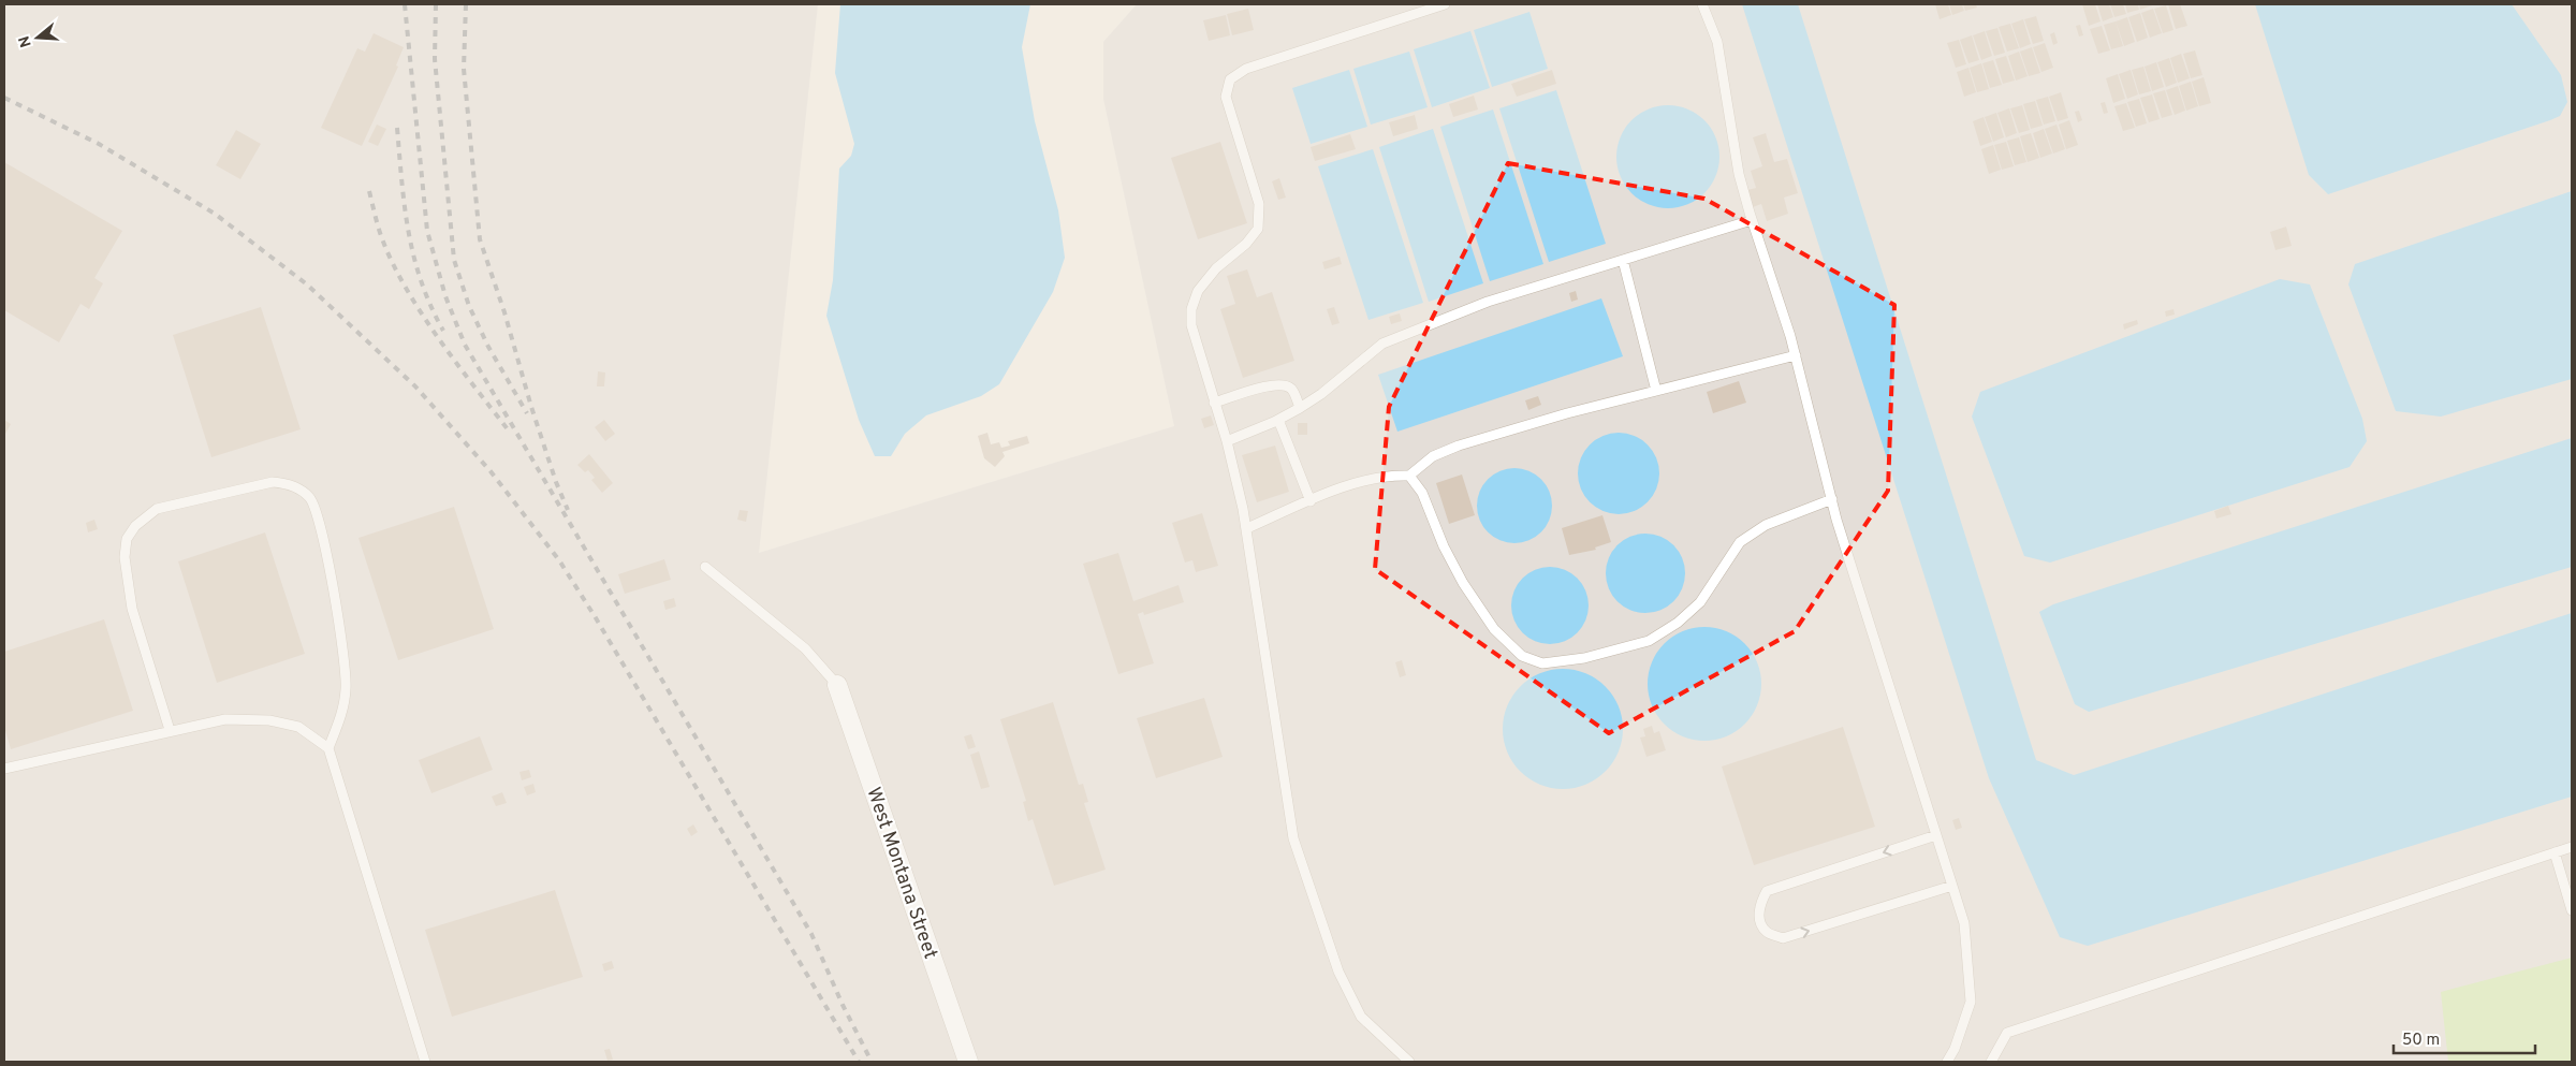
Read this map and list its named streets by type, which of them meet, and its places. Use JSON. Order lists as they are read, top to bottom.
{
  "streets": {
    "street": ["West Montana Street"]
  },
  "scale_bar": "50 m",
  "north": "left"
}
